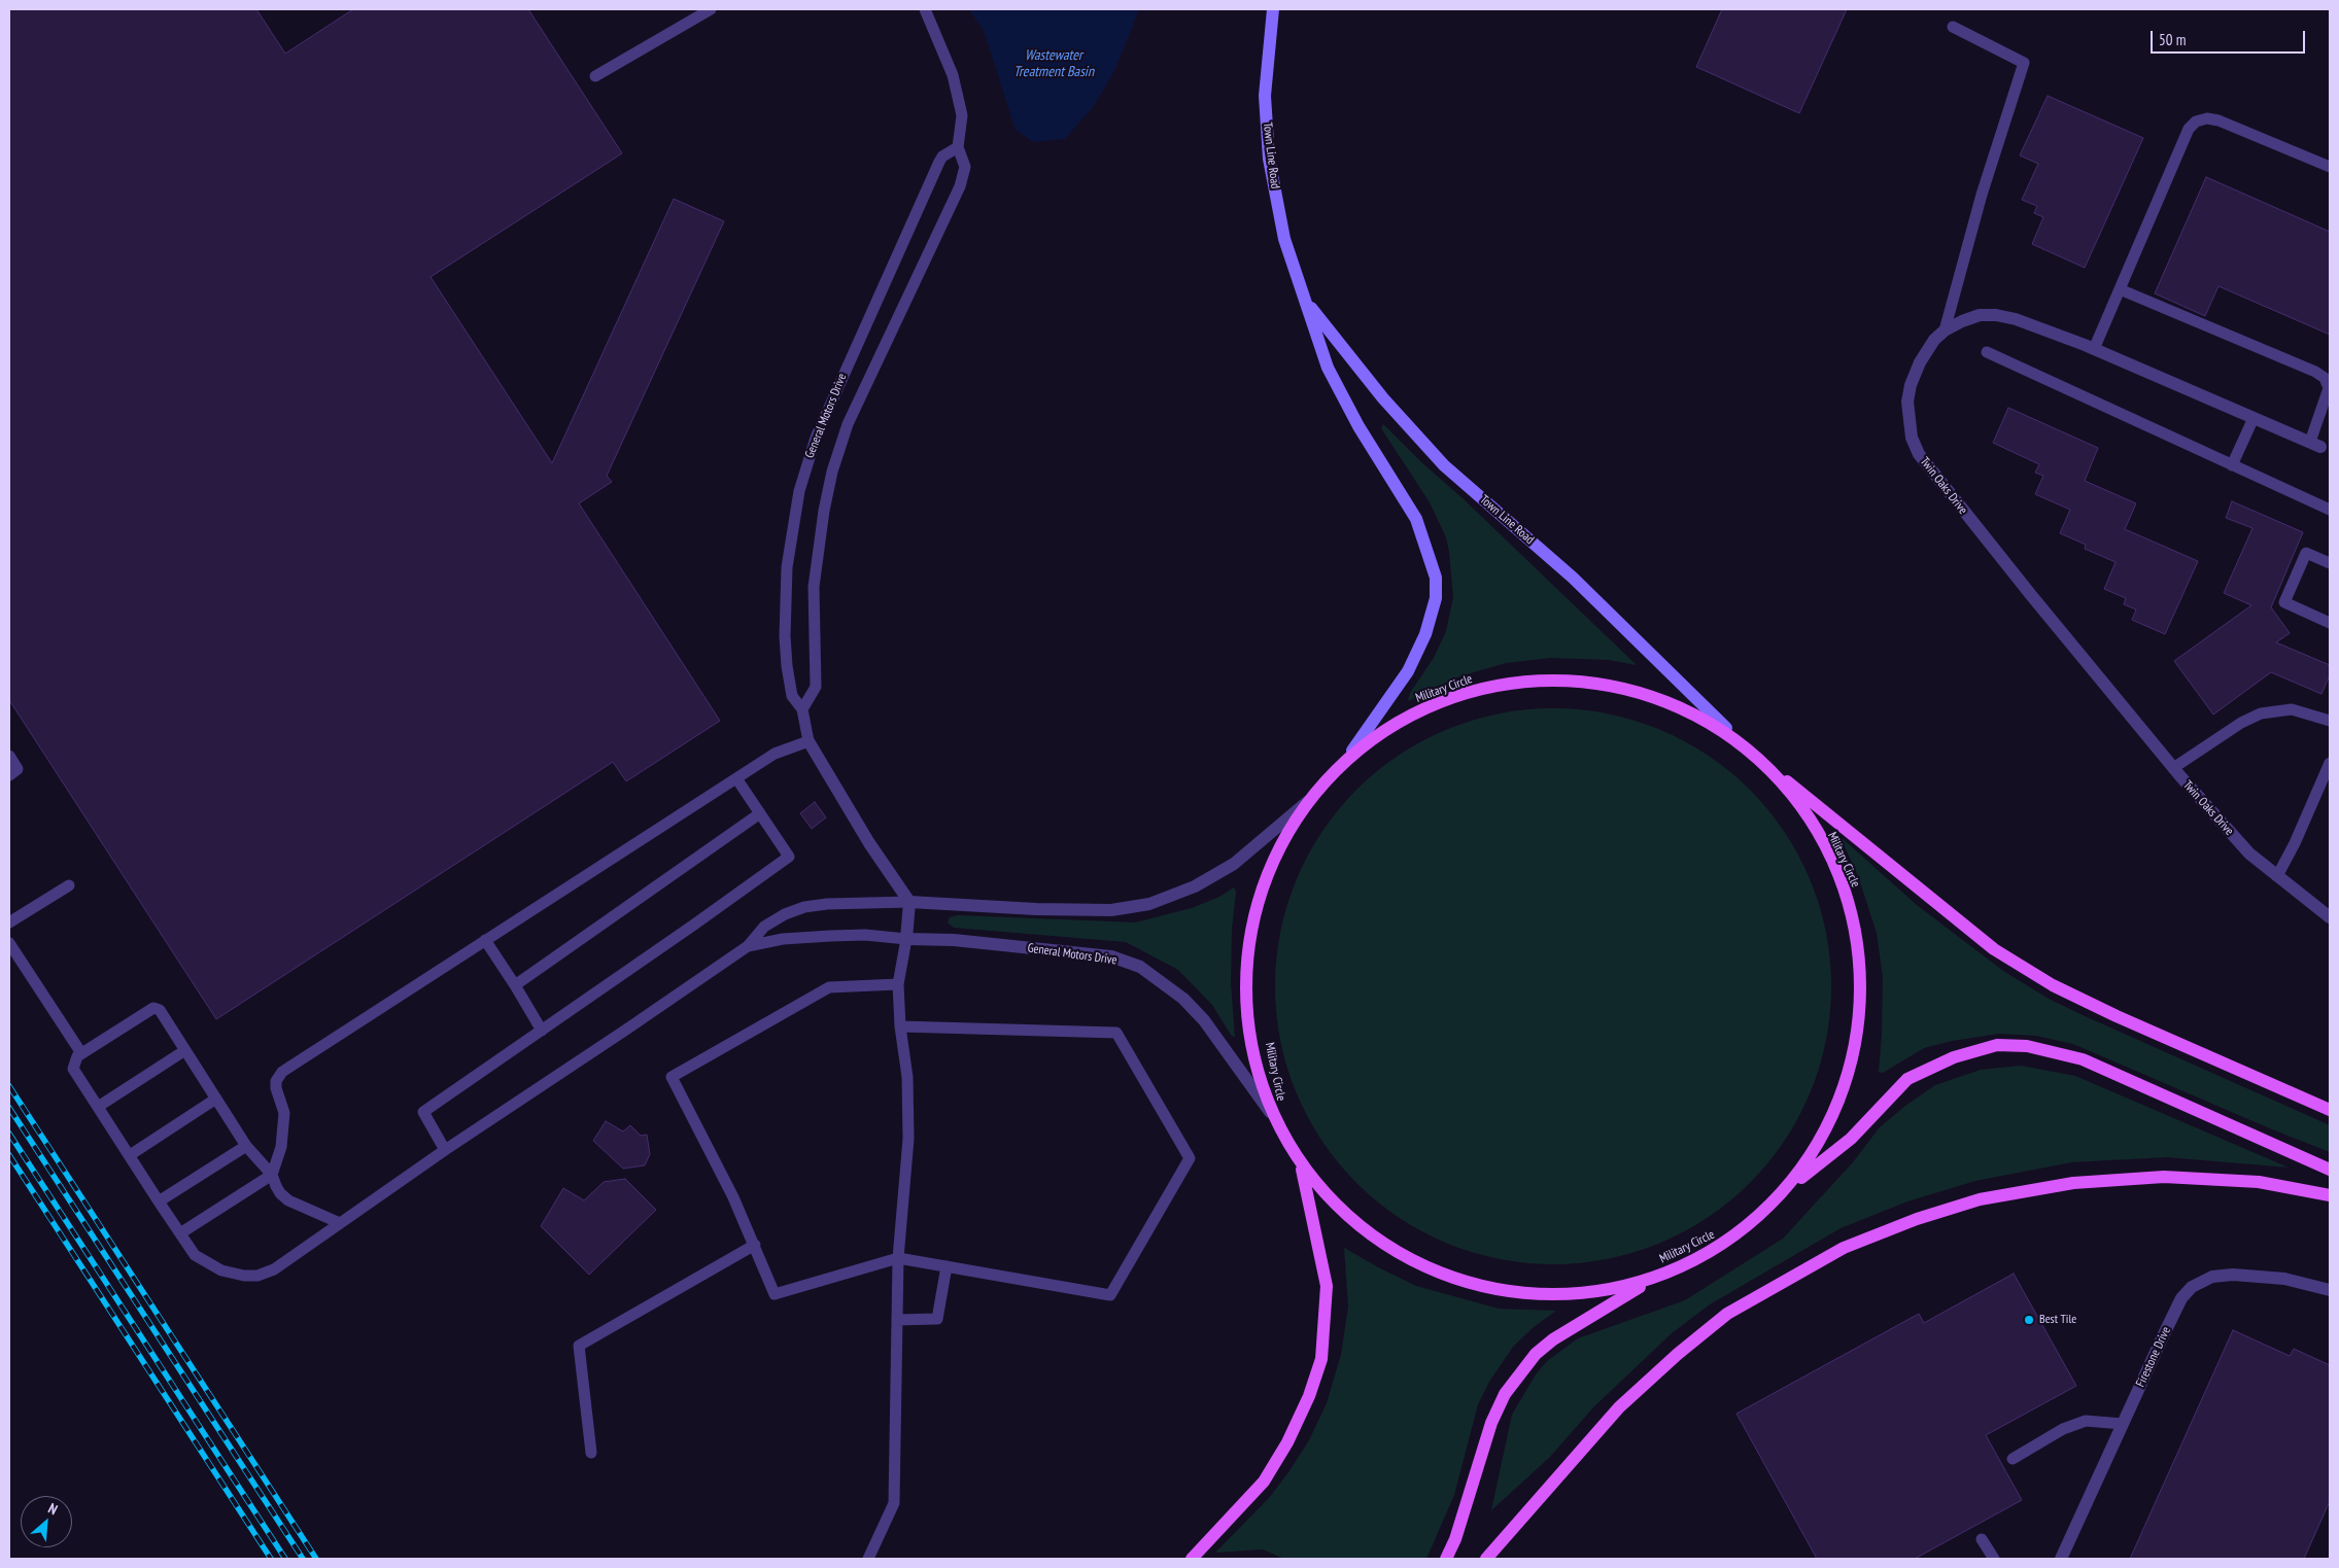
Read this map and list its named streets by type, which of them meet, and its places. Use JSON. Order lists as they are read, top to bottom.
{
  "streets": {
    "main road": ["Military Circle"],
    "street": [
      "Town Line Road",
      "General Motors Drive",
      "Twin Oaks Drive",
      "Firestone Drive"
    ]
  },
  "crossings": [
    ["Town Line Road", "Military Circle"],
    ["General Motors Drive", "Military Circle"]
  ],
  "water": ["Wastewater Treatment Basin"],
  "places": ["Best Tile"],
  "scale_bar": "50 m",
  "north": "top right"
}
